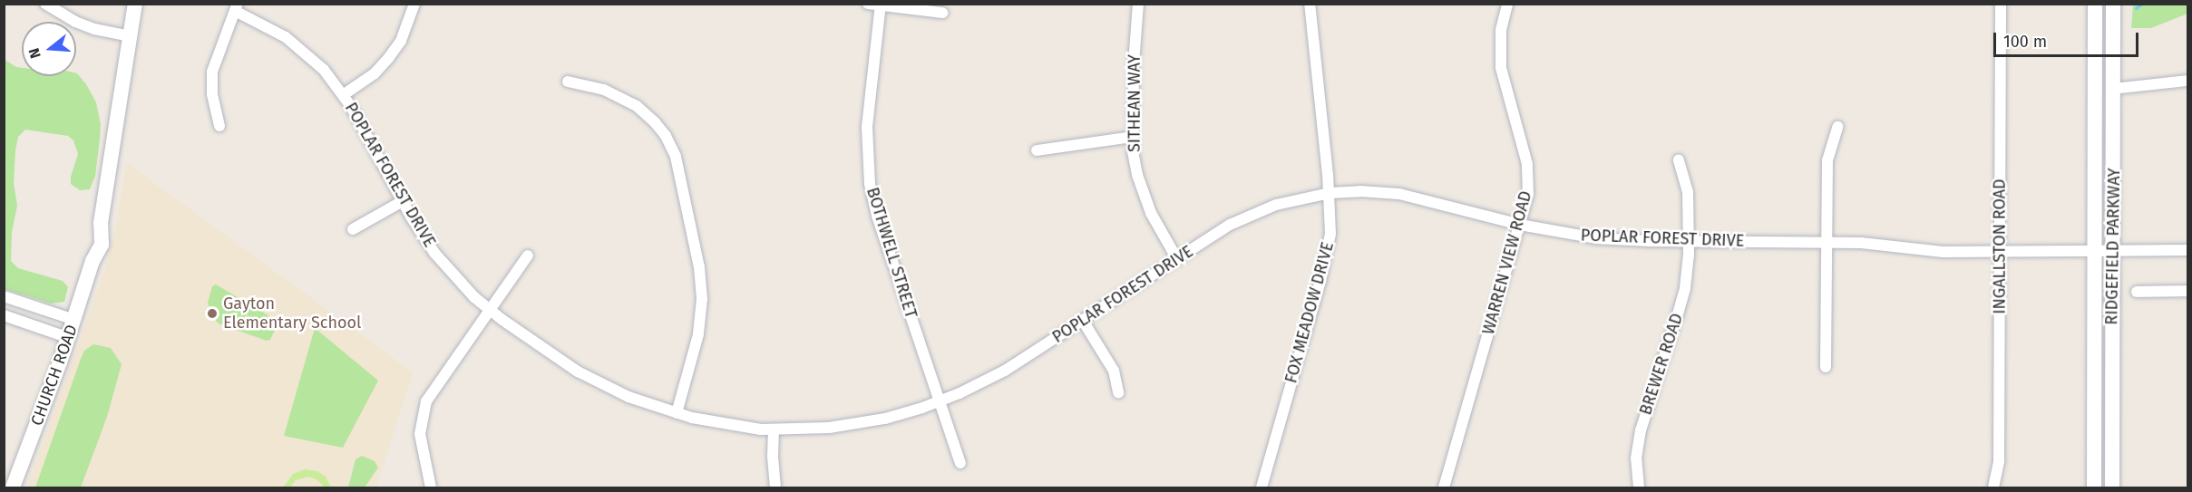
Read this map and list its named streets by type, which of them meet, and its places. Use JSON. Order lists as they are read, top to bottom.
{
  "streets": {
    "main road": ["RIDGEFIELD PARKWAY", "CHURCH ROAD"],
    "street": [
      "SITHEAN WAY",
      "POPLAR FOREST DRIVE",
      "INGALLSTON ROAD",
      "BOTHWELL STREET",
      "WARREN VIEW ROAD",
      "FOX MEADOW DRIVE",
      "BREWER ROAD"
    ]
  },
  "crossings": [
    ["SITHEAN WAY", "POPLAR FOREST DRIVE"],
    ["POPLAR FOREST DRIVE", "INGALLSTON ROAD"],
    ["POPLAR FOREST DRIVE", "RIDGEFIELD PARKWAY"],
    ["POPLAR FOREST DRIVE", "BOTHWELL STREET"],
    ["POPLAR FOREST DRIVE", "WARREN VIEW ROAD"],
    ["POPLAR FOREST DRIVE", "FOX MEADOW DRIVE"],
    ["POPLAR FOREST DRIVE", "BREWER ROAD"]
  ],
  "places": ["Gayton Elementary School"],
  "scale_bar": "100 m",
  "north": "left"
}
